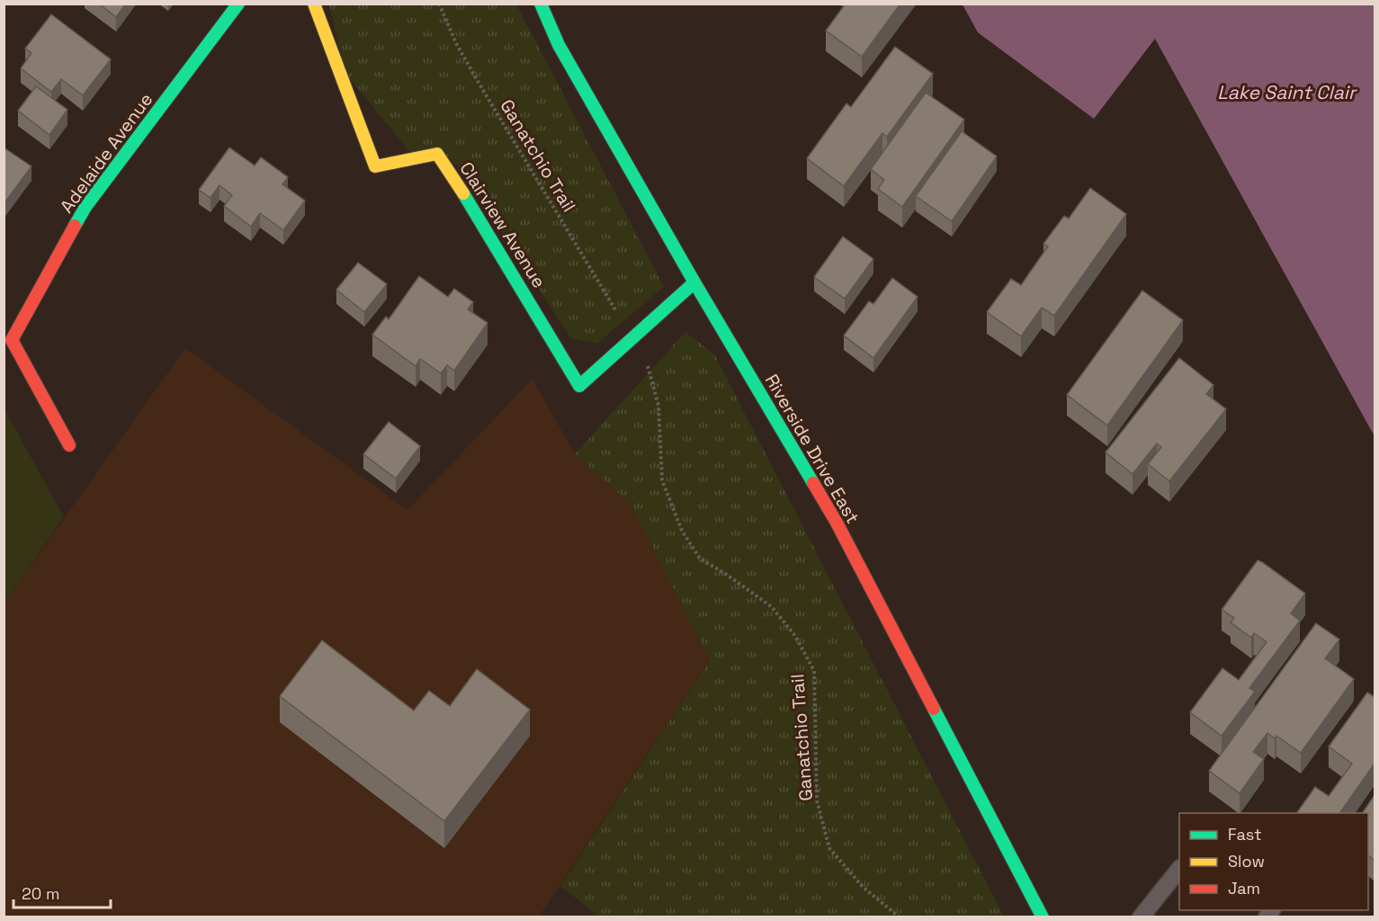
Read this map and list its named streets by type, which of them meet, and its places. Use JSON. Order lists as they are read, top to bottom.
{
  "streets": {
    "street": ["Adelaide Avenue", "Clairview Avenue", "Riverside Drive East"],
    "path": ["Ganatchio Trail"]
  },
  "crossings": [
    ["Clairview Avenue", "Riverside Drive East"]
  ],
  "water": ["Lake Saint Clair"],
  "legend": ["Fast", "Slow", "Jam"],
  "scale_bar": "20 m"
}
